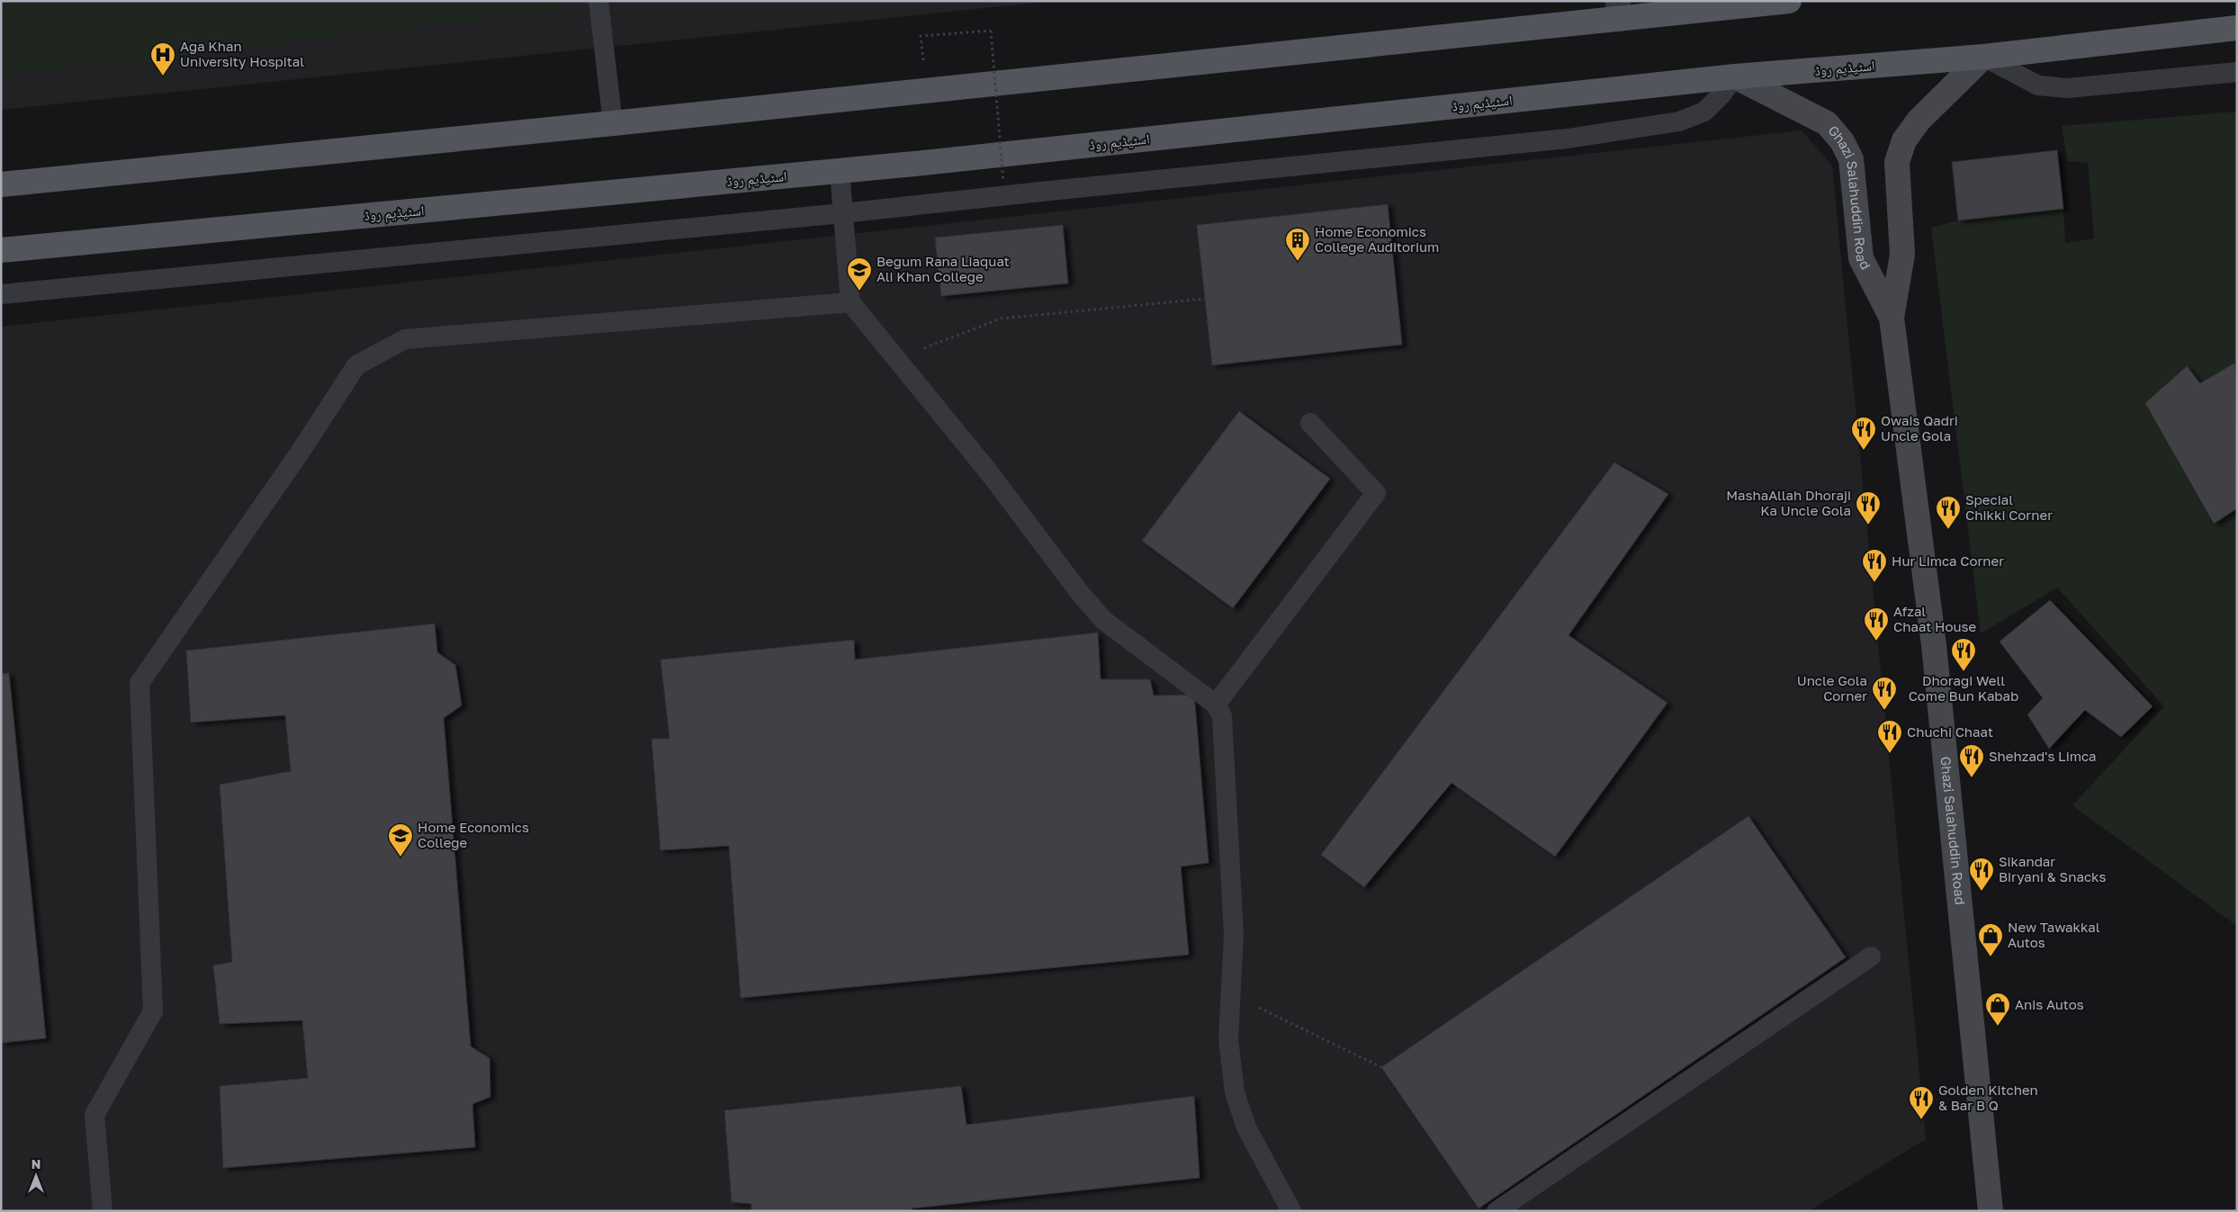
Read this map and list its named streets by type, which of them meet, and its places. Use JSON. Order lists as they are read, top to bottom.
{
  "streets": {
    "main road": ["اسٹیڈیم روڈ", "Ghazi Salahuddin Road"]
  },
  "crossings": [
    ["اسٹیڈیم روڈ", "Ghazi Salahuddin Road"]
  ],
  "places": {
    "hospital": ["Aga Khan University Hospital"],
    "building": ["Home Economics College Auditorium"],
    "school or university": ["Begum Rana Liaquat Ali Khan College", "Home Economics College"],
    "restaurant": [
      "Owais Qadri Uncle Gola",
      "MashaAllah Dhoraji Ka Uncle Gola",
      "Special Chikki Corner",
      "Hur Limca Corner",
      "Afzal Chaat House",
      "Dhoragi Well Come Bun Kabab",
      "Uncle Gola Corner",
      "Chuchi Chaat",
      "Shehzad's Limca",
      "Sikandar Biryani & Snacks",
      "Golden Kitchen & Bar B Q"
    ],
    "shop": ["New Tawakkal Autos", "Anis Autos"]
  },
  "north": "top"
}
